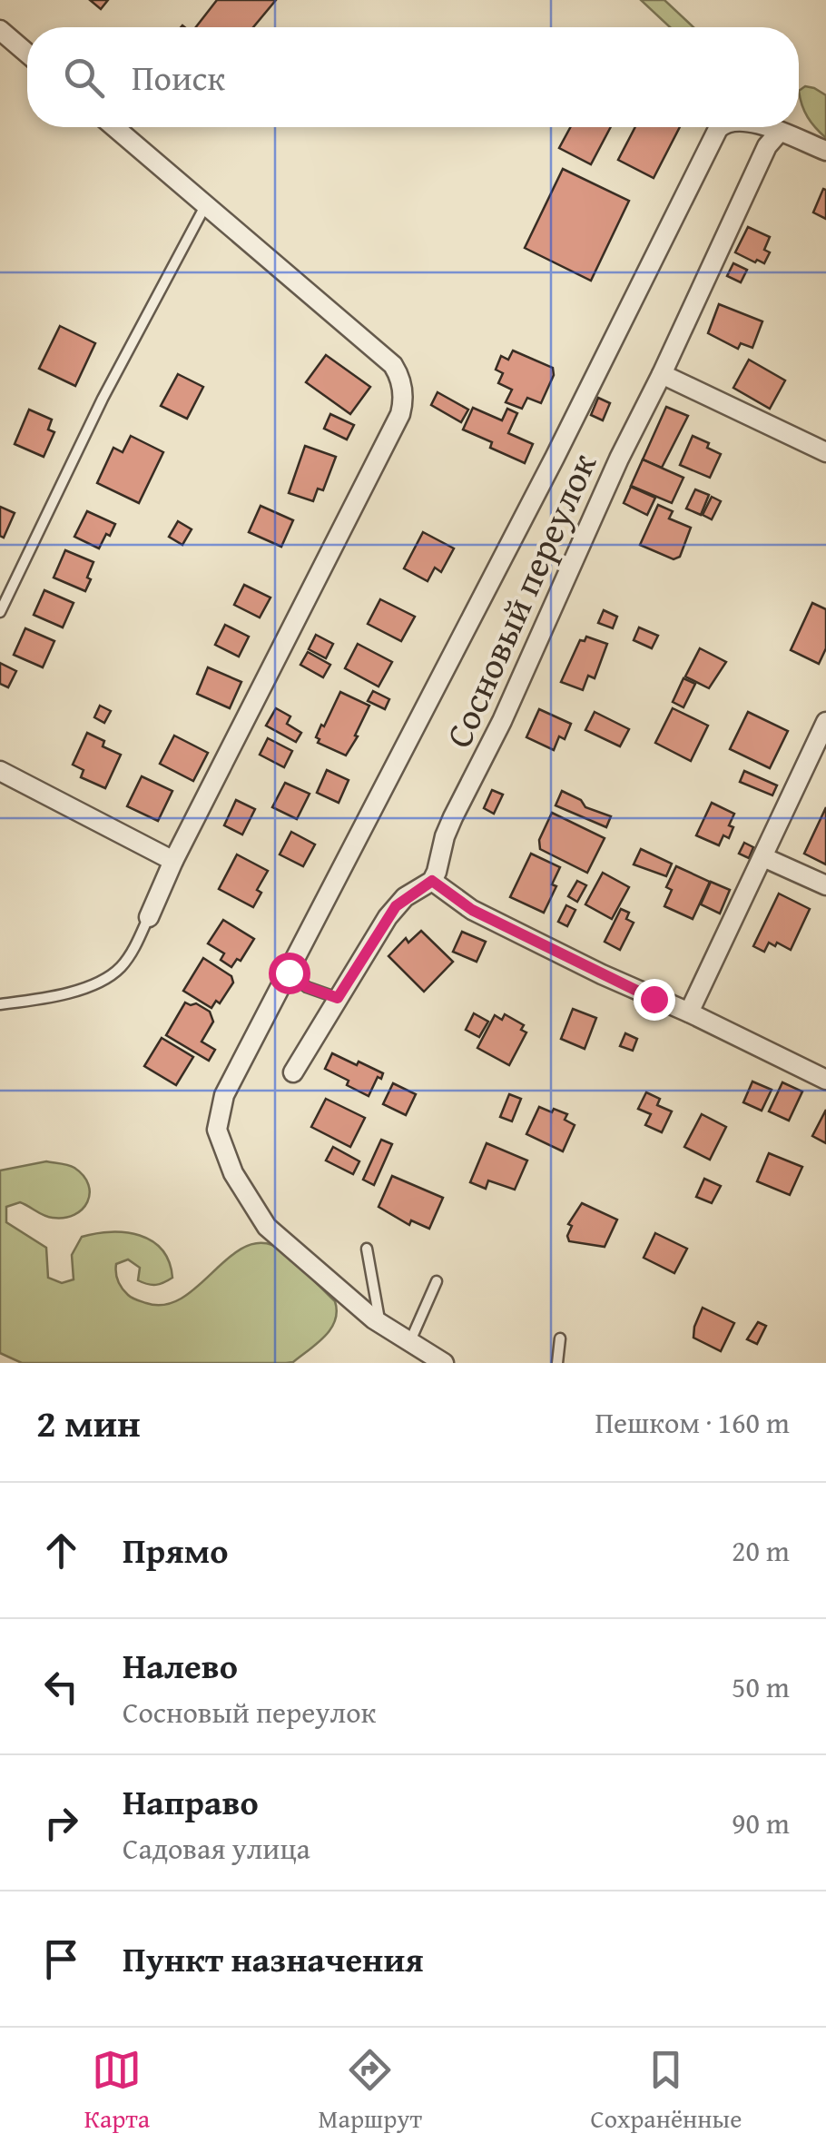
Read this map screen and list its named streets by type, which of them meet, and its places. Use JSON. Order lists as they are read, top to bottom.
{
  "streets": {
    "street": ["Сосновый переулок"]
  },
  "page": {
    "search": "Поиск",
    "heading": ["2 мин", "Пешком · 160 m"],
    "list": [
      ["Прямо", "20 m"],
      ["Налево", "Сосновый переулок", "50 m"],
      ["Направо", "Садовая улица", "90 m"],
      "Пункт назначения"
    ],
    "nav": ["Карта", "Маршрут", "Сохранённые"]
  }
}
